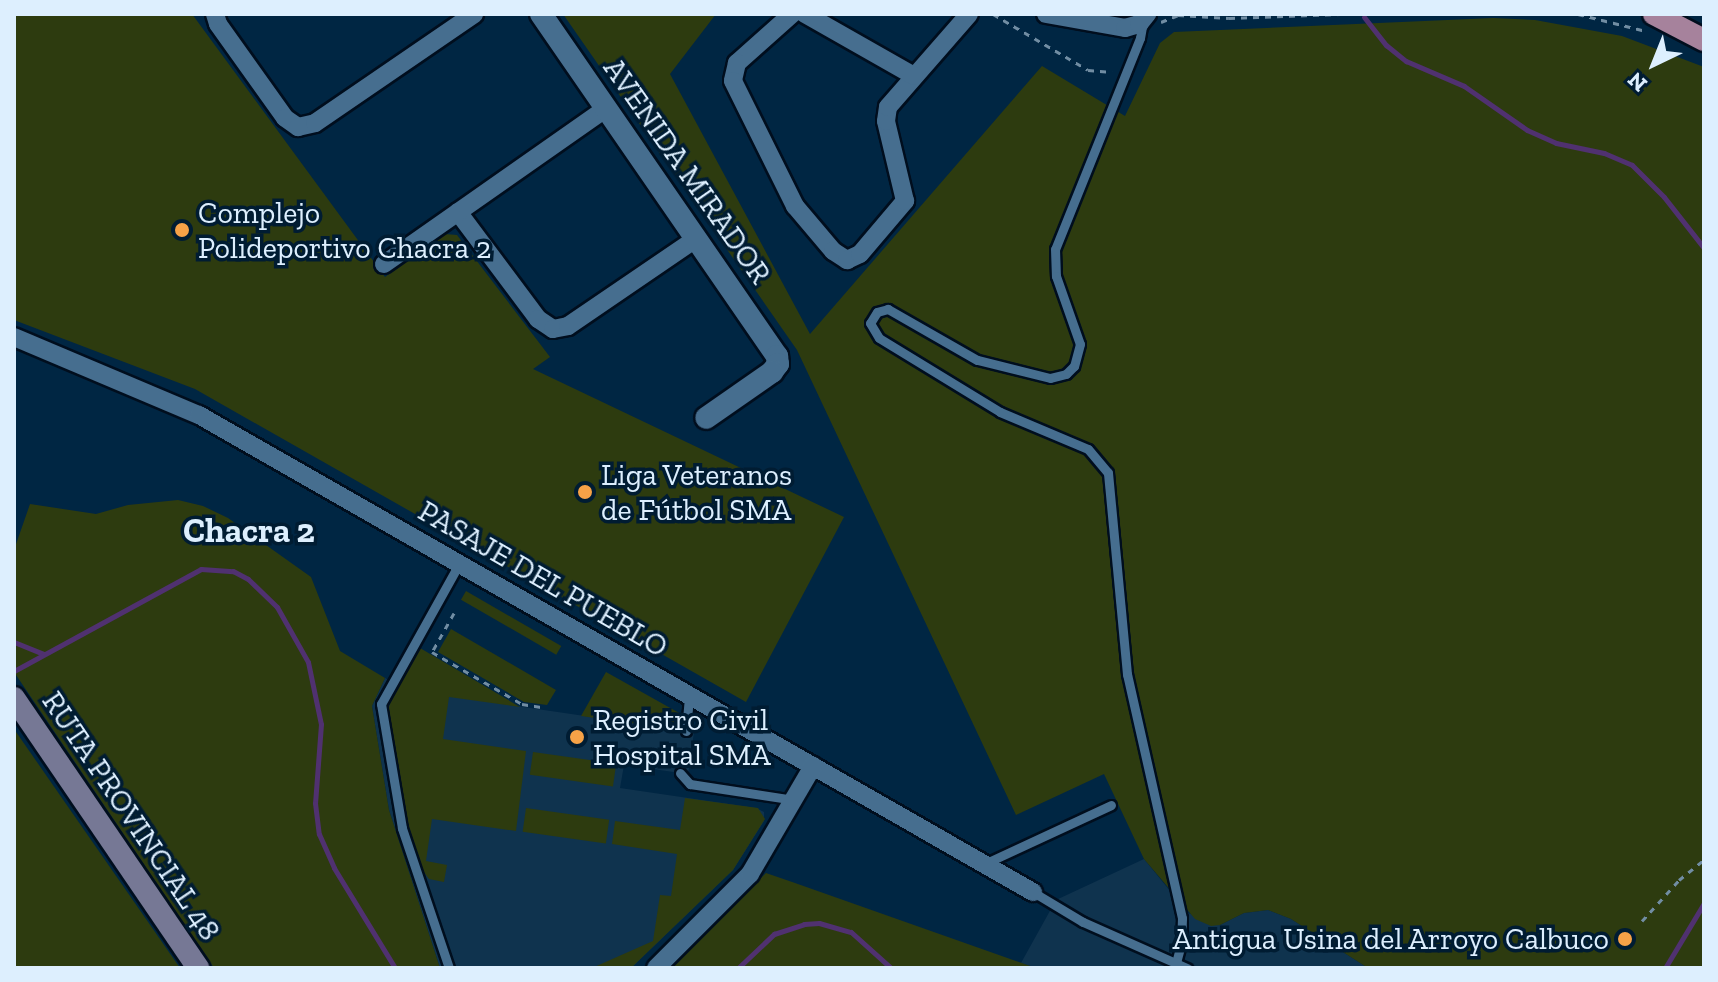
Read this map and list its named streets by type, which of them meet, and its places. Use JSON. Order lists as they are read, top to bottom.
{
  "streets": {
    "main road": ["RUTA PROVINCIAL 48"],
    "street": ["AVENIDA MIRADOR", "PASAJE DEL PUEBLO"]
  },
  "districts": ["Chacra 2"],
  "places": [
    "Complejo Polideportivo Chacra 2",
    "Liga Veteranos de Fútbol SMA",
    "Registro Civil Hospital SMA",
    "Antigua Usina del Arroyo Calbuco"
  ],
  "north": "bottom left"
}
